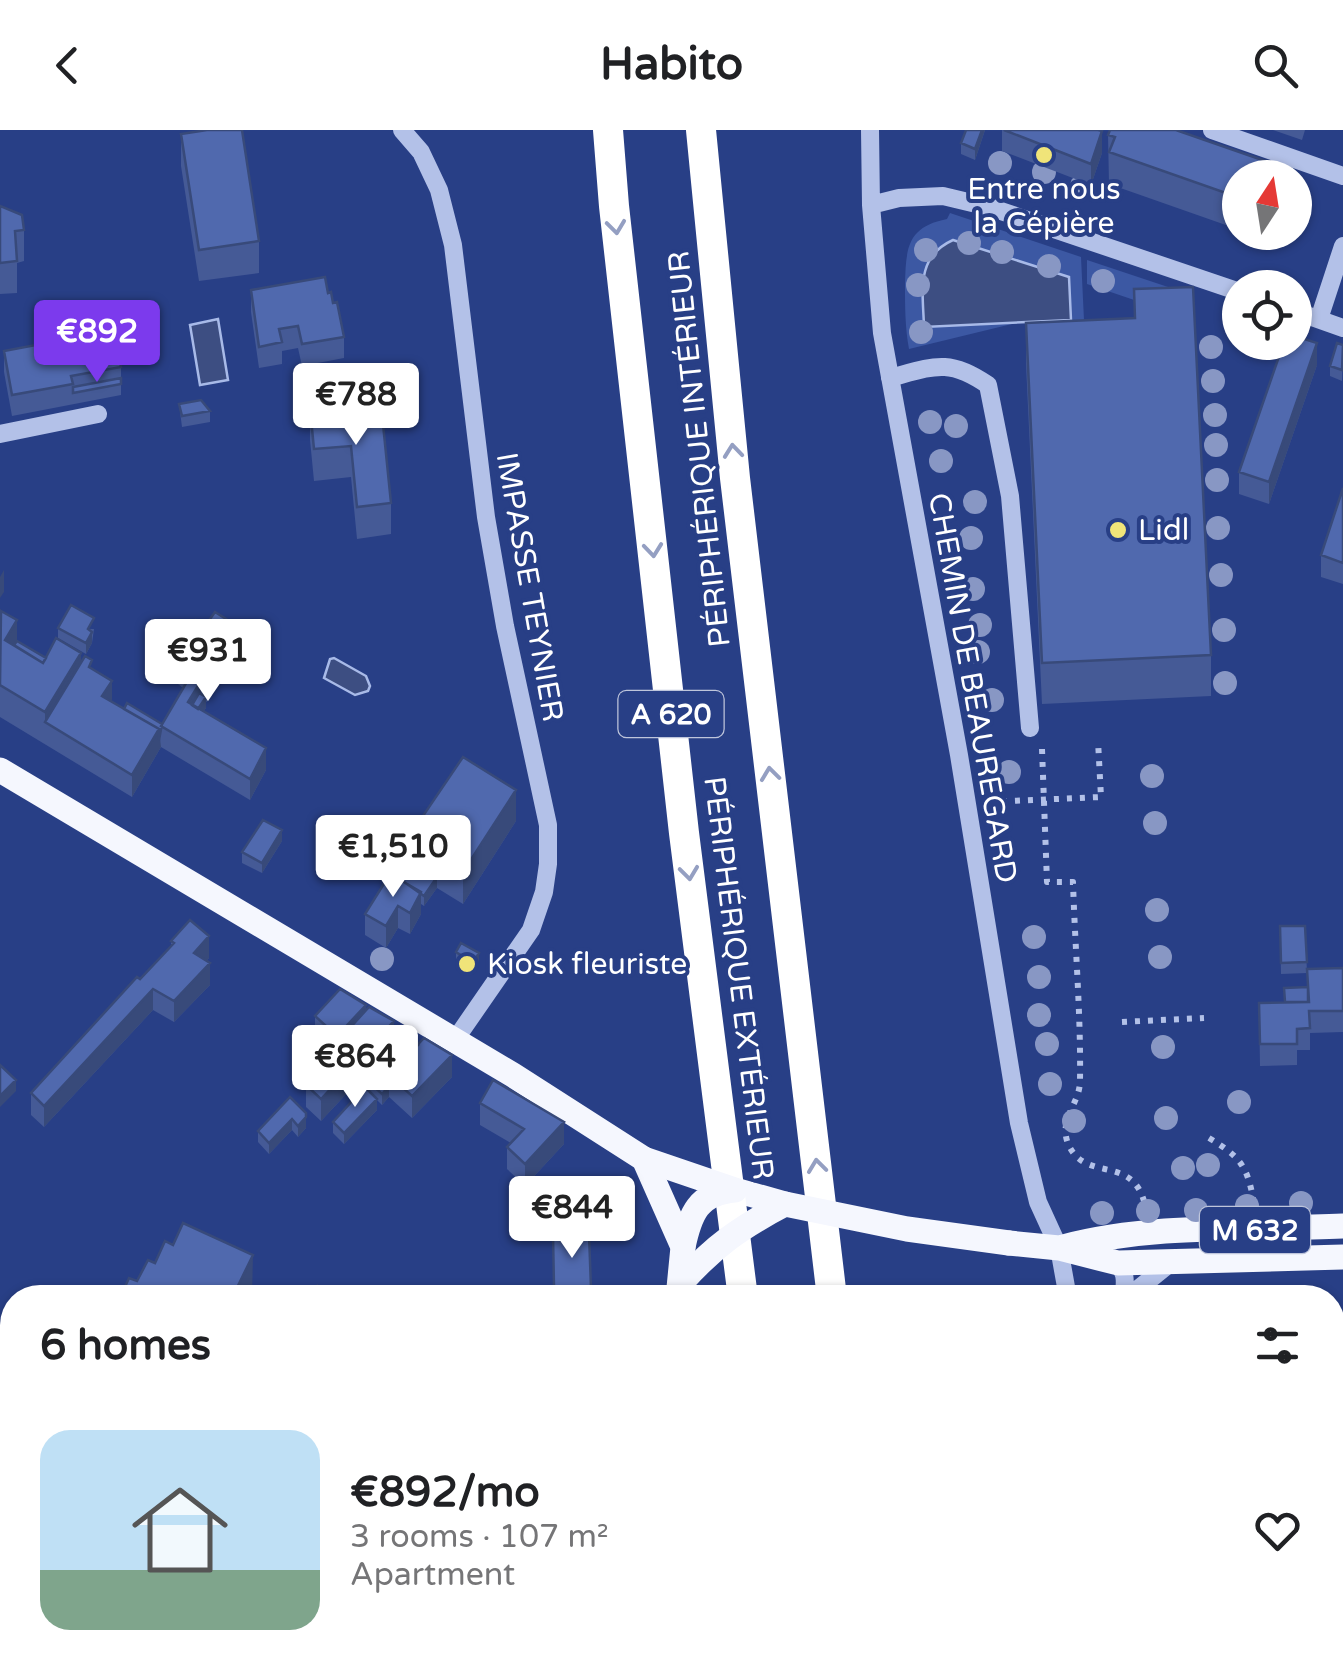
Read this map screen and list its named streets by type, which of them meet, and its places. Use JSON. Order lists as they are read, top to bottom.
{
  "streets": {
    "highway": ["PÉRIPHÉRIQUE INTÉRIEUR", "A 620", "PÉRIPHÉRIQUE EXTÉRIEUR"],
    "main road": ["M 632"],
    "street": ["IMPASSE TEYNIER", "CHEMIN DE BEAUREGARD"]
  },
  "crossings": [
    ["CHEMIN DE BEAUREGARD", "M 632"]
  ],
  "one_way": ["PÉRIPHÉRIQUE INTÉRIEUR", "PÉRIPHÉRIQUE EXTÉRIEUR"],
  "places": ["Entre nous la Cépière", "Lidl", "Kiosk fleuriste"],
  "north": "top",
  "page": {
    "header": "Habito",
    "price": [
      "€892",
      "€788",
      "€931",
      "€1,510",
      "€864",
      "€844"
    ],
    "heading": "6 homes",
    "list": [
      {
        "name": "€892/mo",
        "note": "3 rooms · 107 m² · Apartment"
      }
    ]
  }
}
